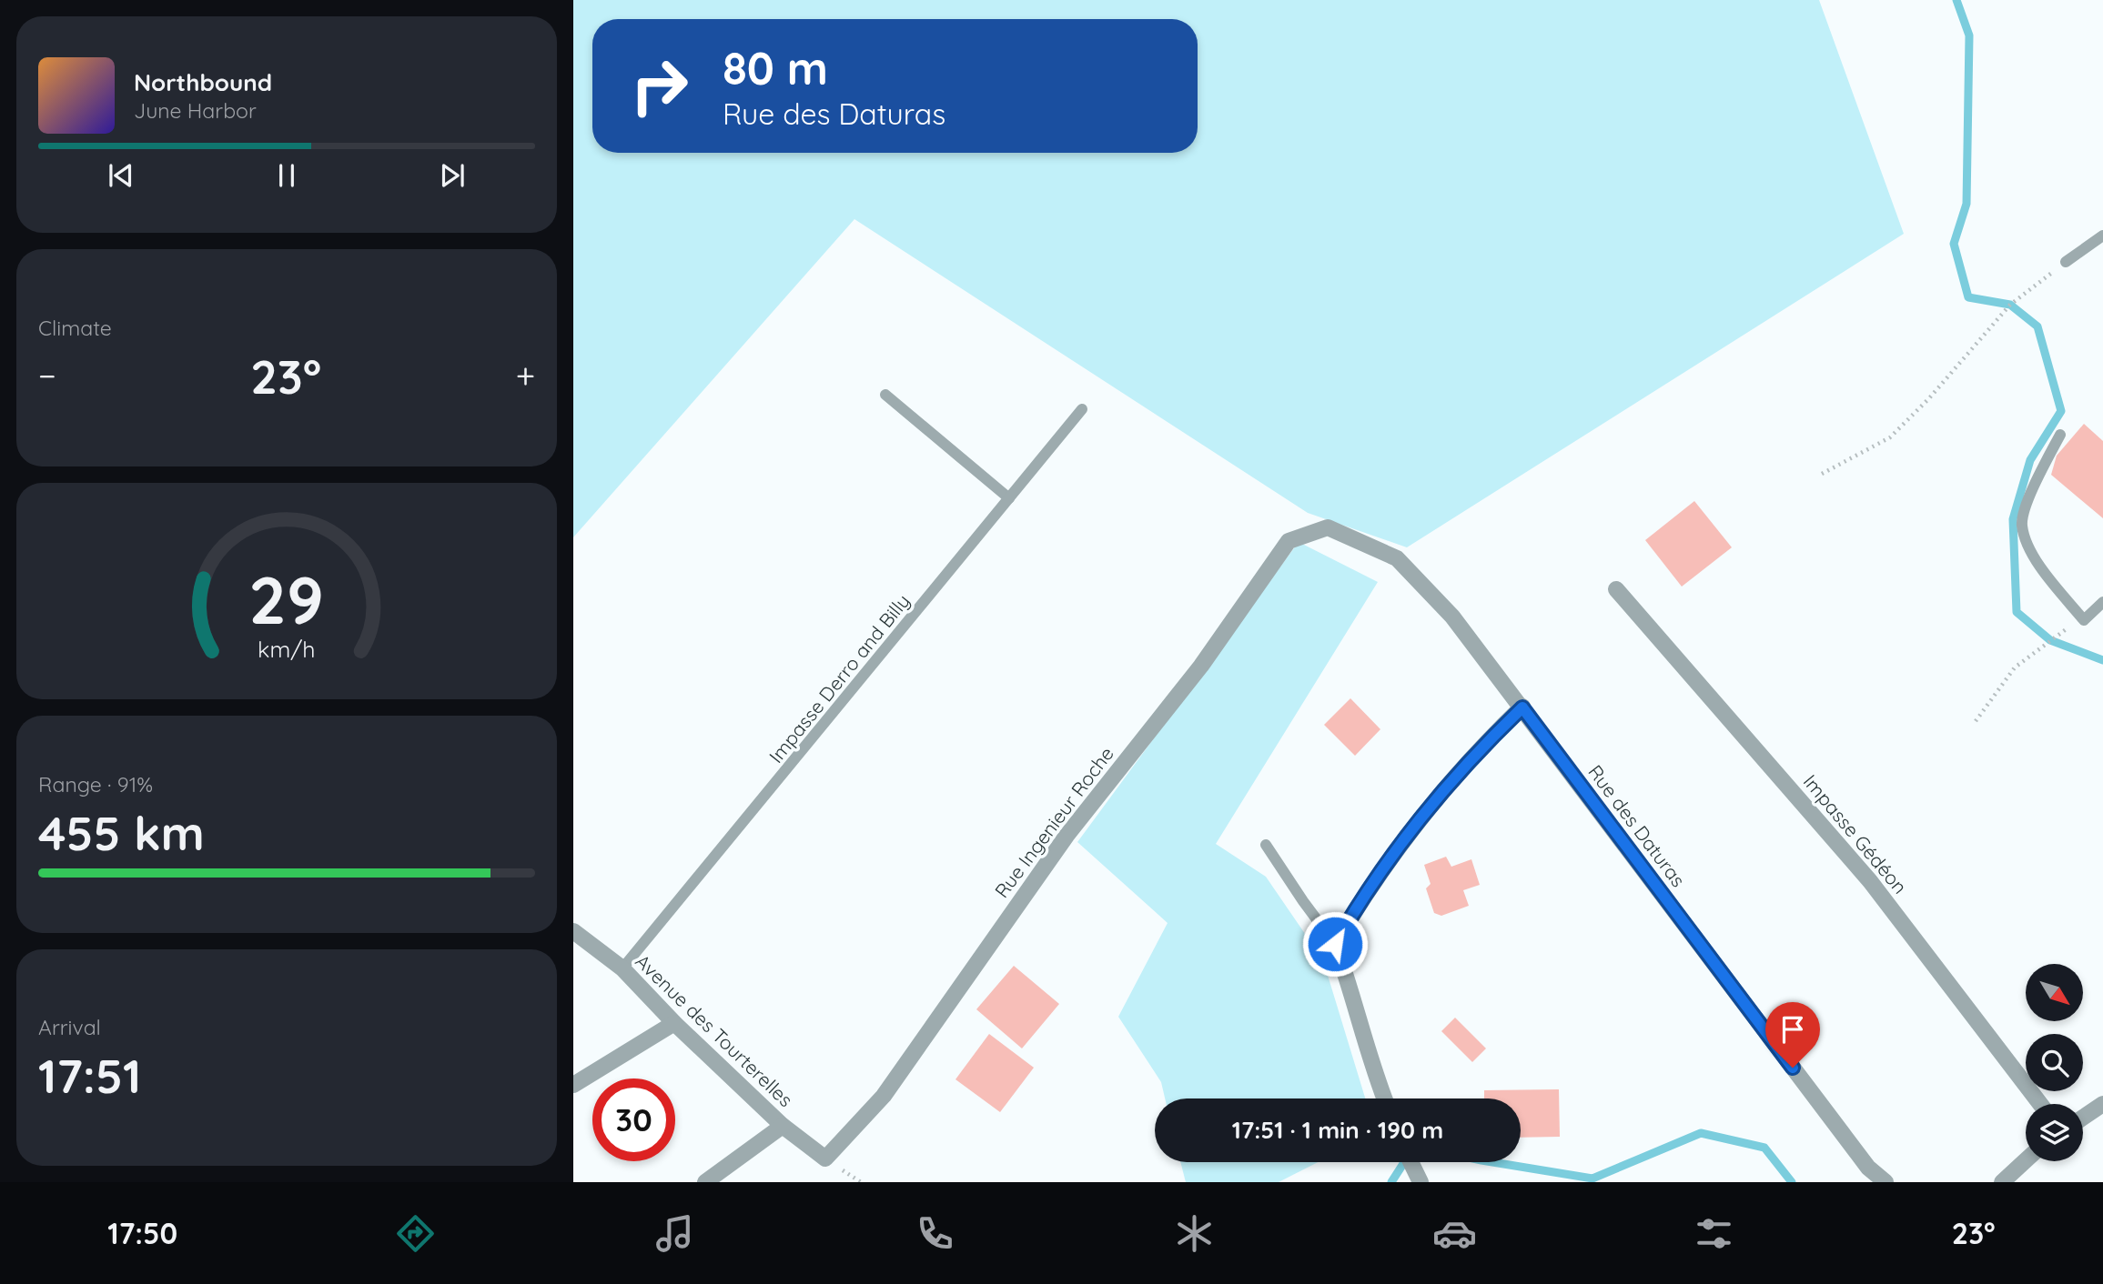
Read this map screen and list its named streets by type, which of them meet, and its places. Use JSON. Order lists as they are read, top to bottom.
{
  "streets": {
    "street": [
      "Rue Ingenieur Roche",
      "Rue des Daturas",
      "Impasse Gédéon",
      "Avenue des Tourterelles"
    ],
    "lane": ["Impasse Derro and Billy"]
  },
  "crossings": [
    ["Impasse Derro and Billy", "Avenue des Tourterelles"],
    ["Rue Ingenieur Roche", "Rue des Daturas"],
    ["Rue Ingenieur Roche", "Avenue des Tourterelles"]
  ],
  "north": "bottom right",
  "page": {
    "turn": ["80 m", "Rue des Daturas"],
    "song": ["Northbound", "June Harbor"],
    "tile": [
      "Climate",
      ["Range · 91%", "455 km"],
      ["Arrival", "17:51"]
    ],
    "heat": ["−", "23°", "+"],
    "limit": "30",
    "trip": "17:51 · 1 min · 190 m",
    "tabs": ["17:50", "23°"],
    "gauge": ["29", "km/h"]
  }
}
